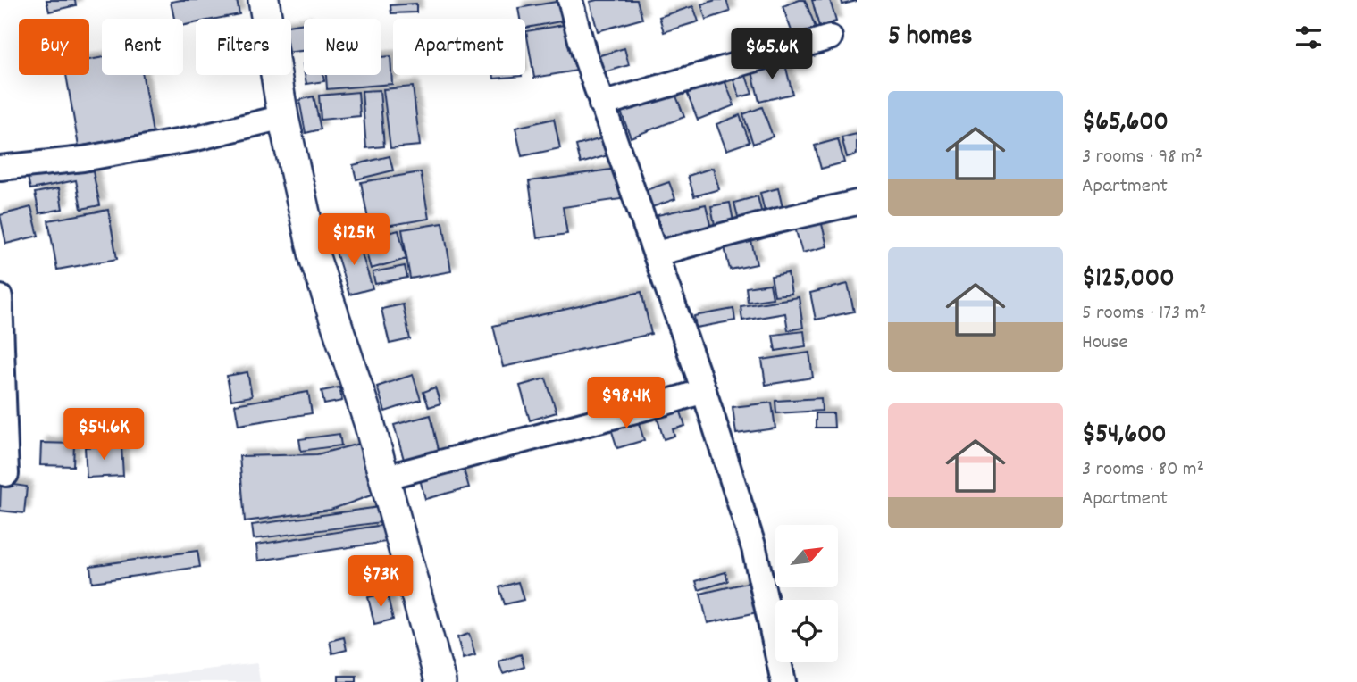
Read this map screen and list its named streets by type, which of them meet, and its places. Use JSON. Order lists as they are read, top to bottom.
{
  "north": "top right",
  "page": {
    "heading": "5 homes",
    "chip": [
      "Buy",
      "Rent",
      "Filters",
      "New",
      "Apartment"
    ],
    "price": [
      "$65.6K",
      "$125K",
      "$98.4K",
      "$54.6K",
      "$73K"
    ],
    "list": [
      {
        "name": "$65,600",
        "note": "3 rooms · 98 m² · Apartment"
      },
      {
        "name": "$125,000",
        "note": "5 rooms · 173 m² · House"
      },
      {
        "name": "$54,600",
        "note": "3 rooms · 80 m² · Apartment"
      }
    ]
  }
}
